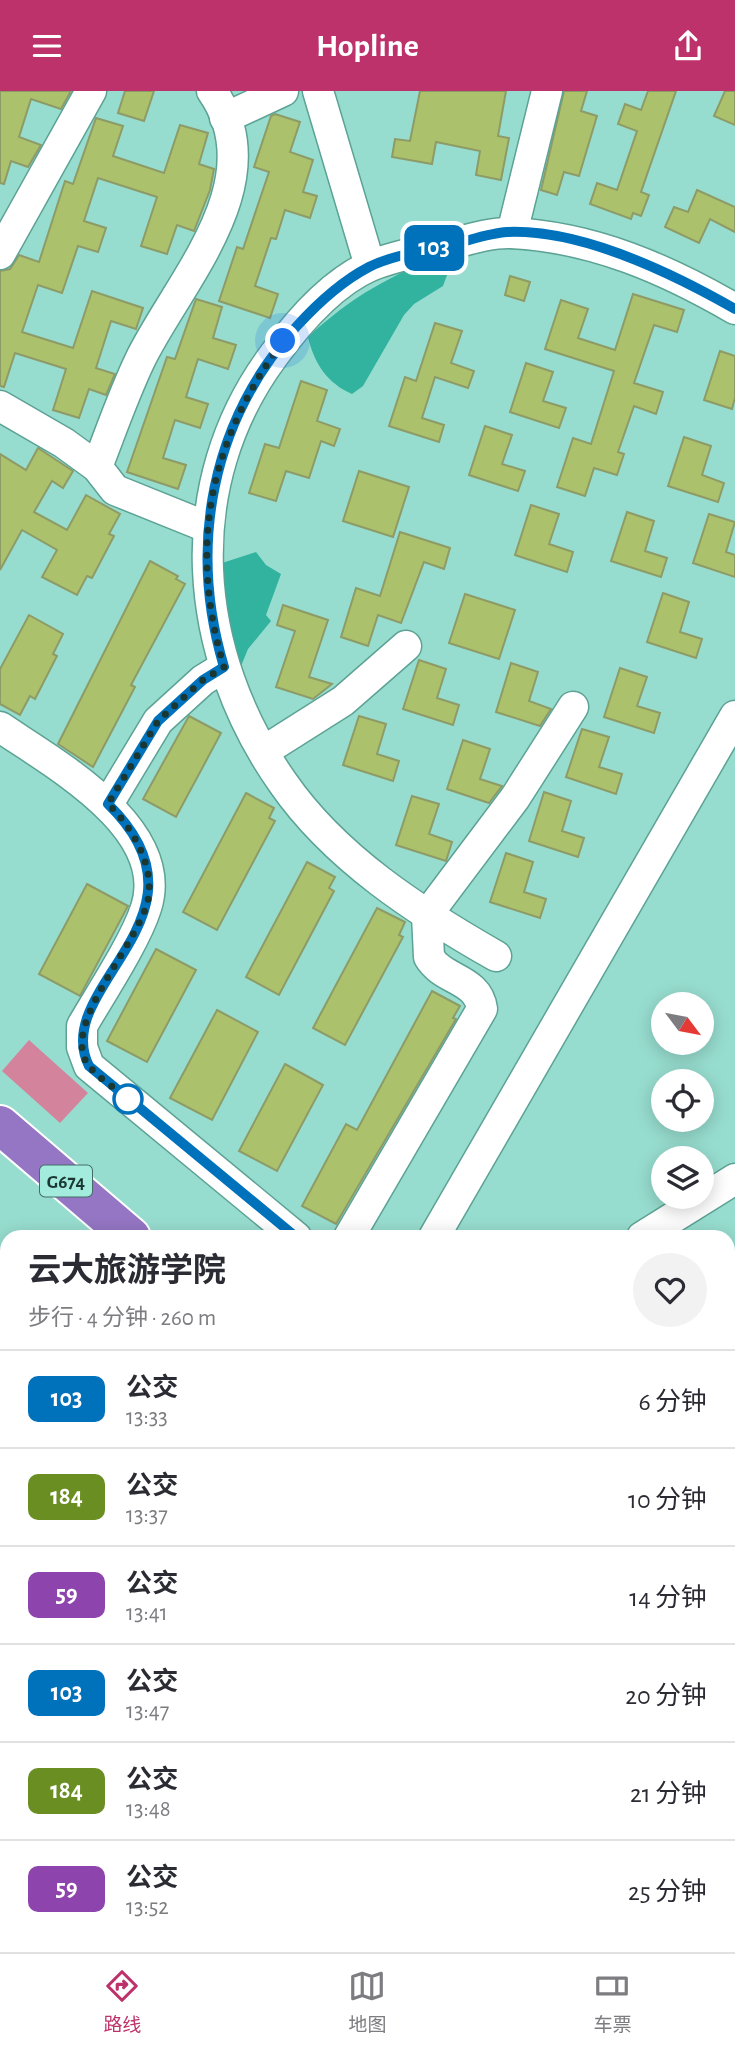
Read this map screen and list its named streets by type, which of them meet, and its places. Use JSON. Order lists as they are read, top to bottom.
{
  "streets": {
    "highway": ["G674"]
  },
  "lines": ["bus line 103"],
  "north": "bottom right",
  "page": {
    "header": "Hopline",
    "on_map": "103",
    "heading": ["云大旅游学院", "步行 · 4 分钟 · 260 m"],
    "list": [
      {
        "mark": "103",
        "name": "公交",
        "note": "13:33",
        "value": "6 分钟"
      },
      {
        "mark": "184",
        "name": "公交",
        "note": "13:37",
        "value": "10 分钟"
      },
      {
        "mark": "59",
        "name": "公交",
        "note": "13:41",
        "value": "14 分钟"
      },
      {
        "mark": "103",
        "name": "公交",
        "note": "13:47",
        "value": "20 分钟"
      },
      {
        "mark": "184",
        "name": "公交",
        "note": "13:48",
        "value": "21 分钟"
      },
      {
        "mark": "59",
        "name": "公交",
        "note": "13:52",
        "value": "25 分钟"
      }
    ],
    "tabs": ["路线", "地图", "车票"]
  }
}
